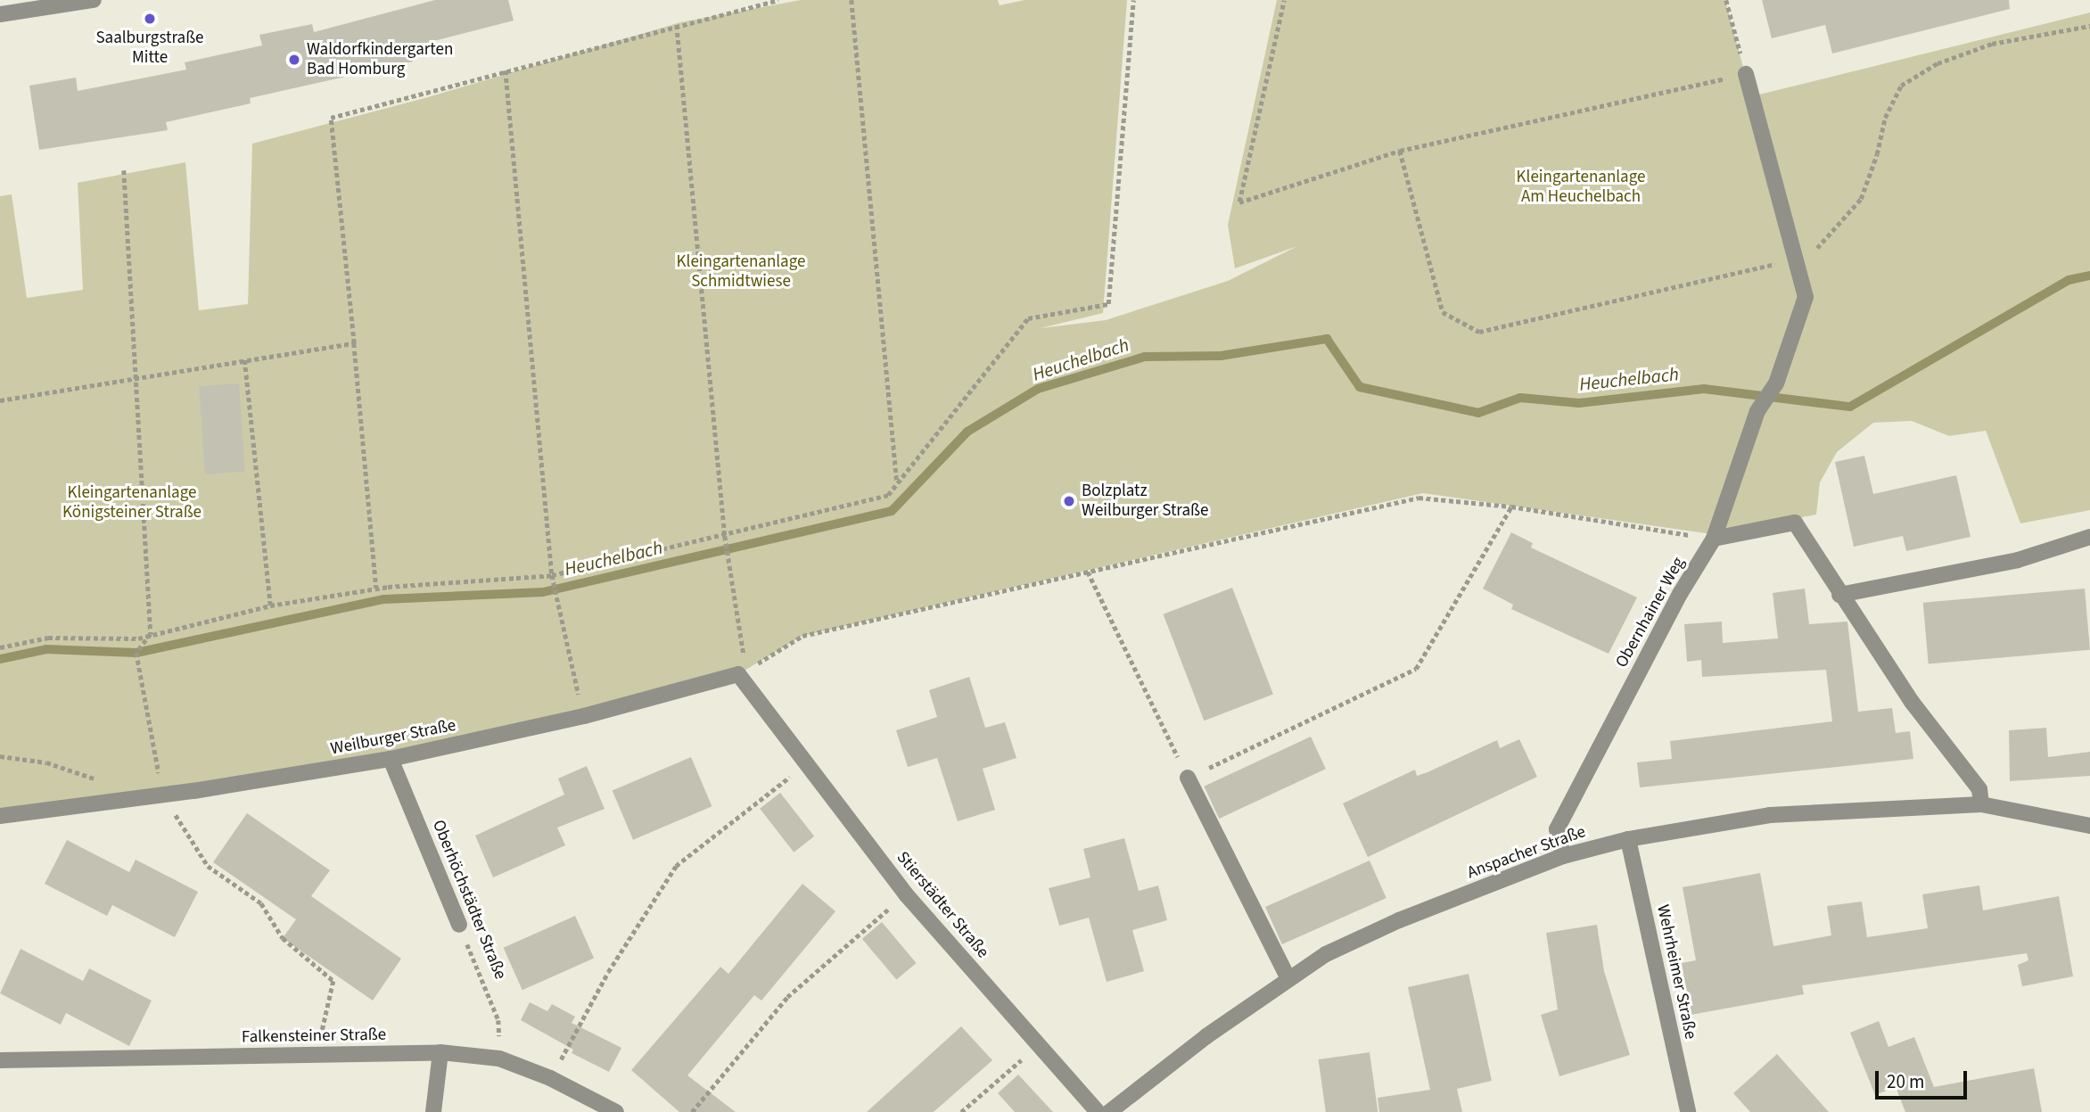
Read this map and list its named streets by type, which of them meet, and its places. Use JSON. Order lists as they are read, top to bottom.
{
  "streets": {
    "street": [
      "Obernhainer Weg",
      "Weilburger Straße",
      "Anspacher Straße",
      "Oberhöchstädter Straße",
      "Stierstädter Straße",
      "Wehrheimer Straße",
      "Falkensteiner Straße"
    ]
  },
  "crossings": [
    ["Obernhainer Weg", "Anspacher Straße"],
    ["Weilburger Straße", "Oberhöchstädter Straße"],
    ["Weilburger Straße", "Stierstädter Straße"],
    ["Anspacher Straße", "Wehrheimer Straße"],
    ["Oberhöchstädter Straße", "Falkensteiner Straße"]
  ],
  "water": ["Heuchelbach"],
  "parks": ["Kleingartenanlage Am Heuchelbach", "Kleingartenanlage Schmidtwiese", "Kleingartenanlage Königsteiner Straße"],
  "places": ["Saalburgstraße Mitte", "Waldorfkindergarten Bad Homburg", "Bolzplatz Weilburger Straße"],
  "scale_bar": "20 m"
}
